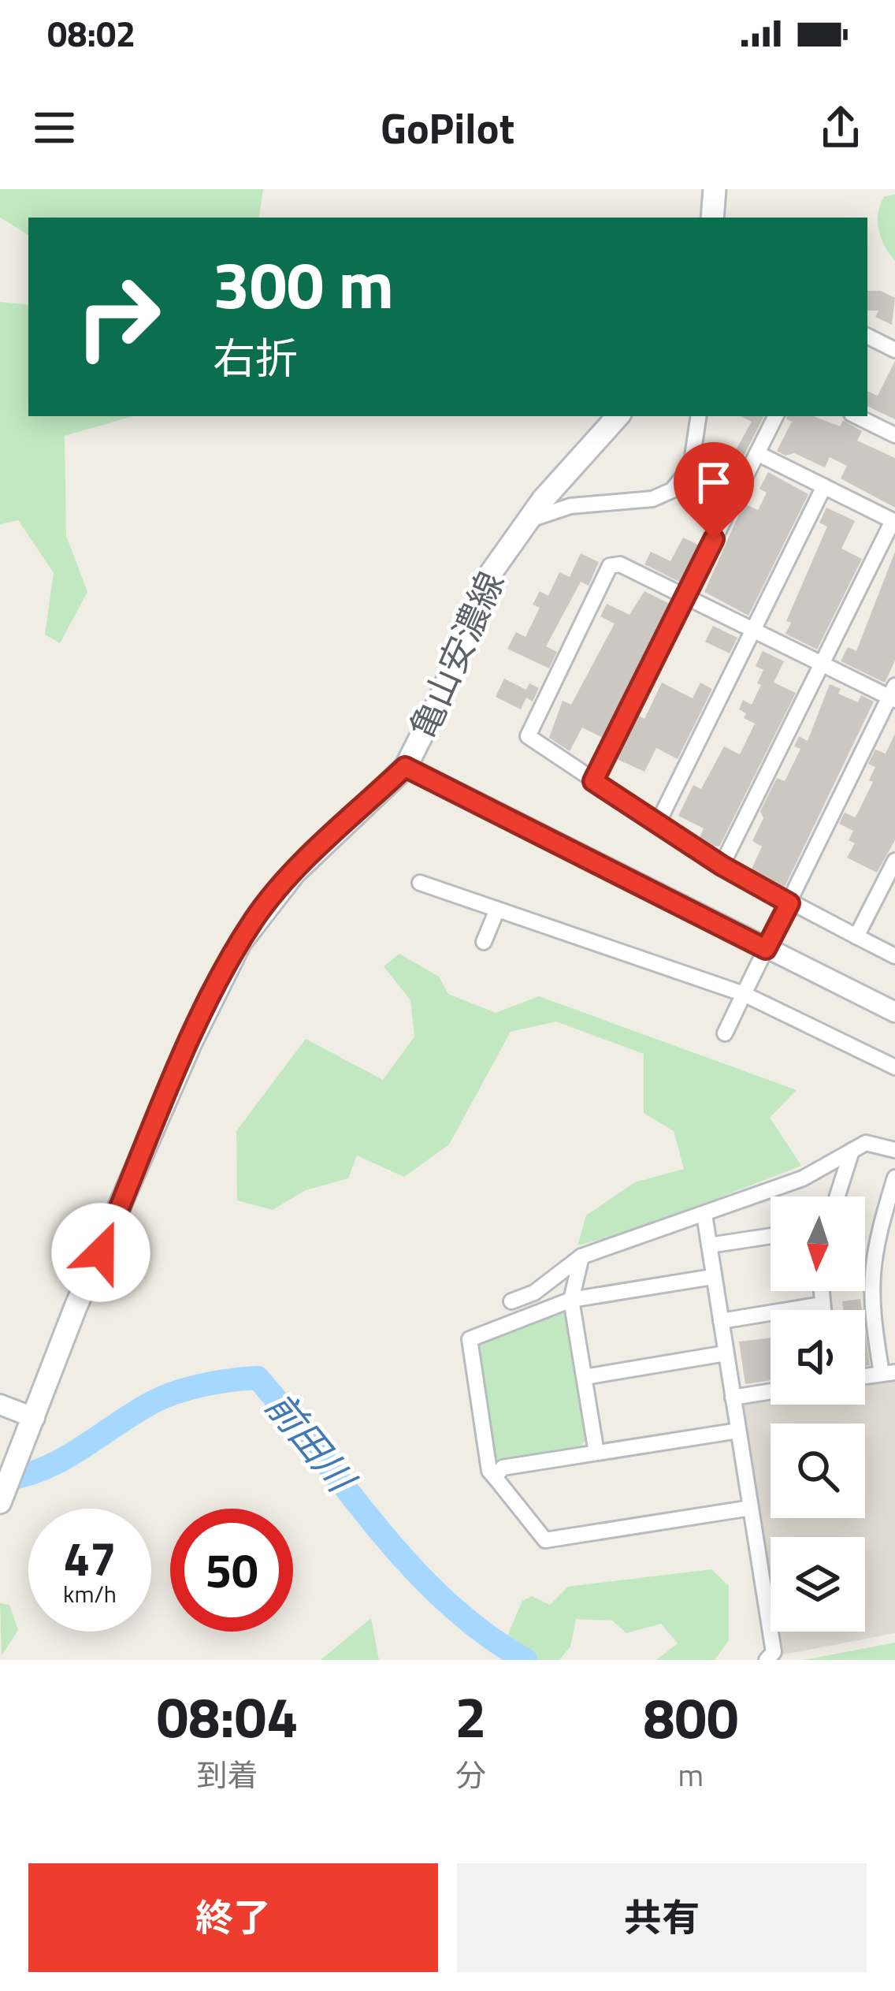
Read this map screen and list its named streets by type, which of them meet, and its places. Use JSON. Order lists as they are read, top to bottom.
{
  "streets": {
    "main road": ["亀山安濃線"]
  },
  "water": ["前田川"],
  "north": "bottom",
  "page": {
    "status": "08:02",
    "header": "GoPilot",
    "turn": ["300 m", "右折"],
    "speed": "47 km/h",
    "limit": "50",
    "eta": [
      "08:04",
      "到着",
      "2",
      "分",
      "800",
      "m"
    ],
    "buttons": ["終了", "共有"]
  }
}
